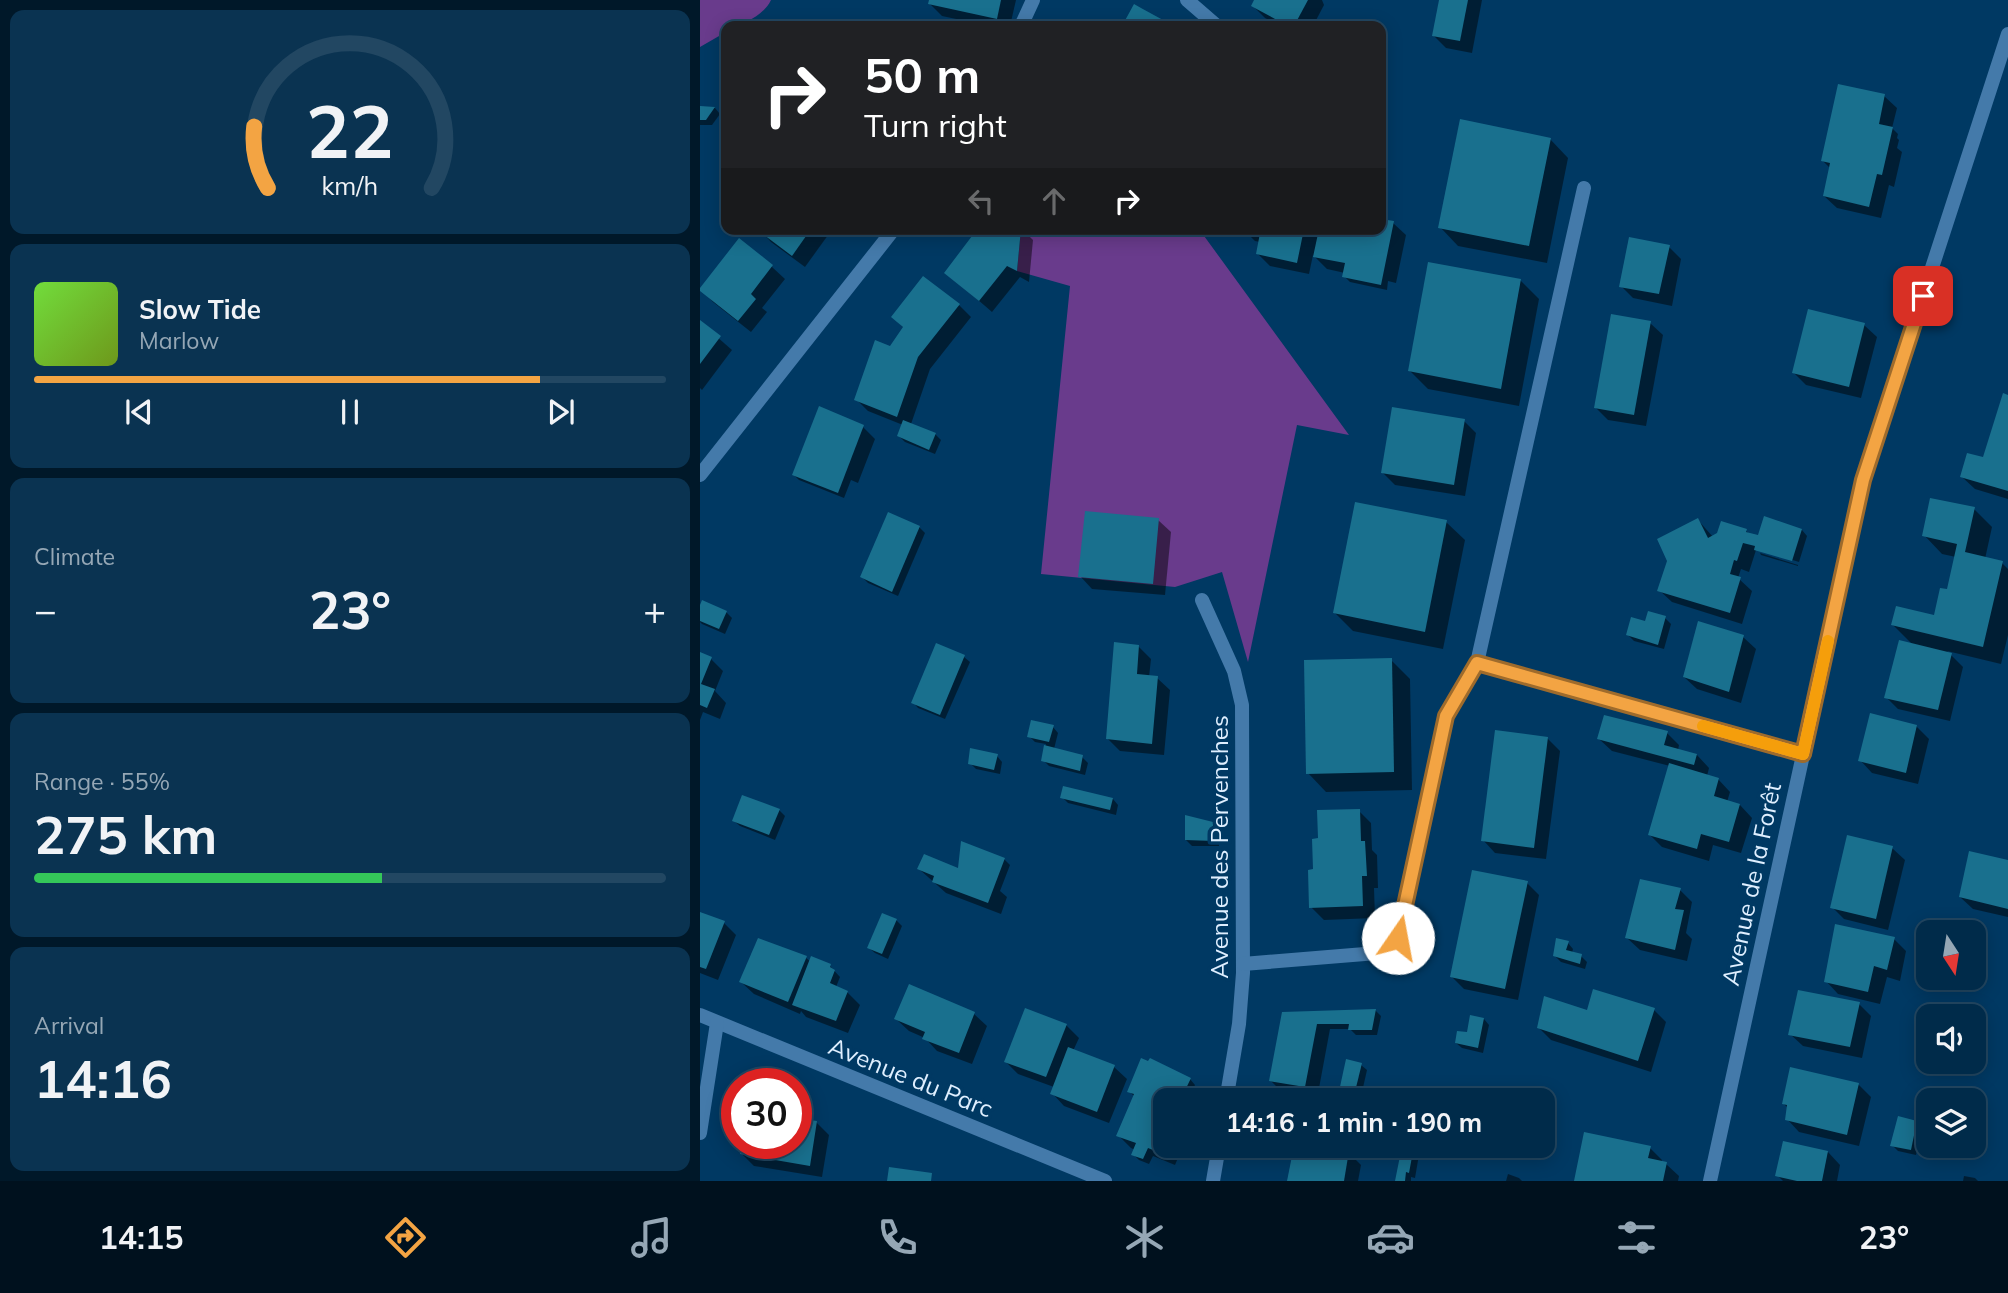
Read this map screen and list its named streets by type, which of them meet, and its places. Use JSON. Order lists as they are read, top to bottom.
{
  "streets": {
    "street": ["Avenue des Pervenches", "Avenue de la Forêt", "Avenue du Parc"]
  },
  "north": "bottom",
  "page": {
    "turn": ["50 m", "Turn right"],
    "song": ["Slow Tide", "Marlow"],
    "tile": [
      "Climate",
      ["Range · 55%", "275 km"],
      ["Arrival", "14:16"]
    ],
    "heat": ["−", "23°", "+"],
    "limit": "30",
    "trip": "14:16 · 1 min · 190 m",
    "tabs": ["14:15", "23°"],
    "gauge": ["22", "km/h"]
  }
}
